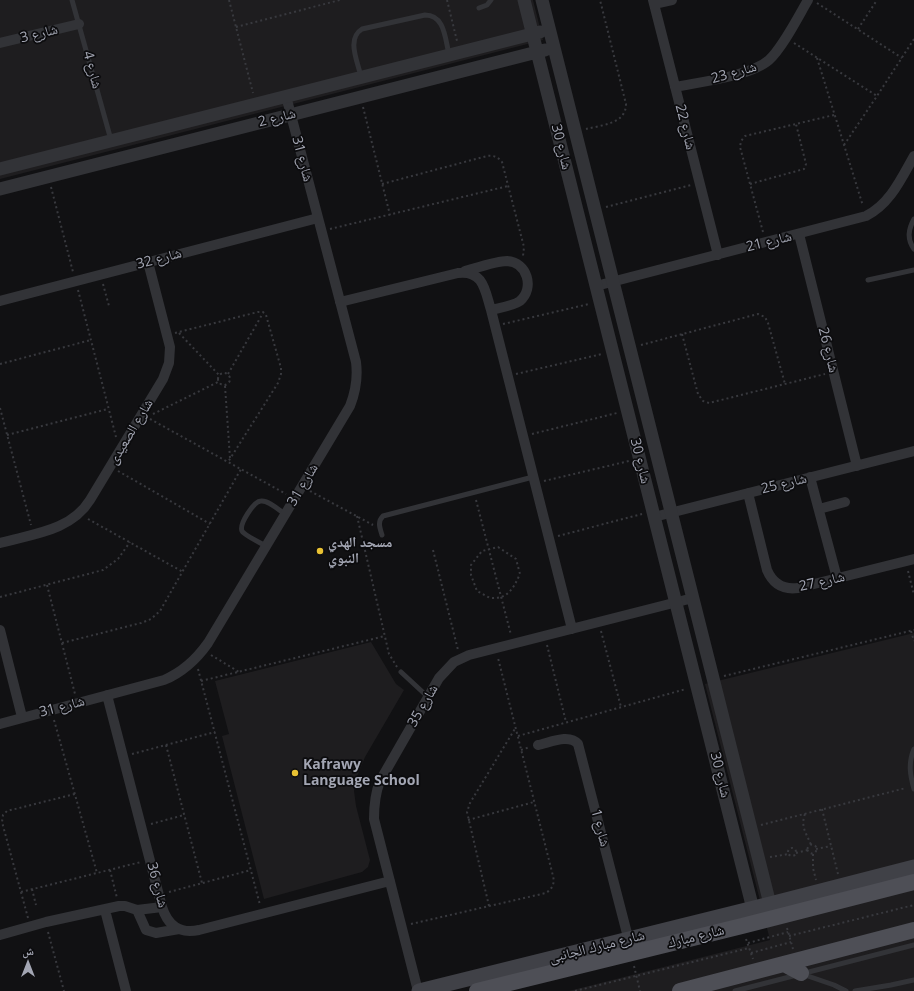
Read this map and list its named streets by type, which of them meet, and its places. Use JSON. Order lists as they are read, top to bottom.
{
  "streets": {
    "main road": ["شارع مبارك", "شارع مبارك الجانبى"],
    "street": [
      "شارع 3",
      "شارع 23",
      "شارع 2",
      "شارع 22",
      "شارع 30",
      "شارع 31",
      "شارع 21",
      "شارع 32",
      "شارع 26",
      "شارع الصعيدى",
      "شارع 25",
      "شارع 27",
      "شارع 35",
      "شارع 1",
      "شارع 36"
    ],
    "lane": ["شارع 4"]
  },
  "crossings": [
    ["شارع 3", "شارع 4"],
    ["شارع 4", "شارع 2"],
    ["شارع 23", "شارع 22"],
    ["شارع 2", "شارع 30"],
    ["شارع 2", "شارع 31"],
    ["شارع 22", "شارع 21"],
    ["شارع 30", "شارع 21"],
    ["شارع 30", "شارع 25"],
    ["شارع 30", "شارع 35"],
    ["شارع 30", "شارع مبارك"],
    ["شارع 31", "شارع 32"],
    ["شارع 31", "شارع 36"],
    ["شارع 21", "شارع 26"],
    ["شارع 32", "شارع الصعيدى"],
    ["شارع 26", "شارع 25"],
    ["شارع 25", "شارع 27"],
    ["شارع 35", "شارع مبارك الجانبى"],
    ["شارع 1", "شارع مبارك"],
    ["شارع 1", "شارع مبارك الجانبى"],
    ["شارع مبارك", "شارع مبارك الجانبى"]
  ],
  "places": ["مسجد الهدي النبوي", "Kafrawy Language School"],
  "north": "top"
}
